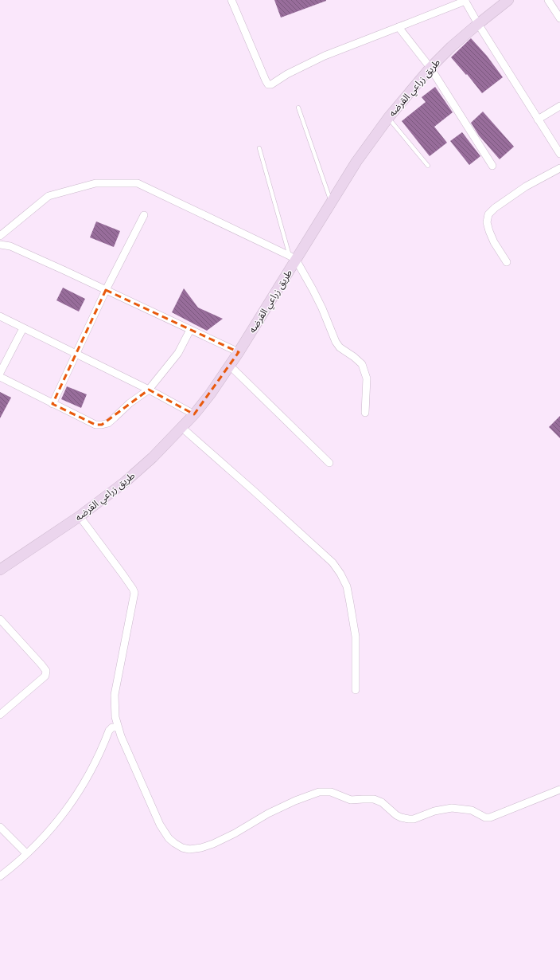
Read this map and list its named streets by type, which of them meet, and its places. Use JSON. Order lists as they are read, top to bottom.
{
  "streets": {
    "main road": ["طريق زراعي القرضه"]
  }
}
